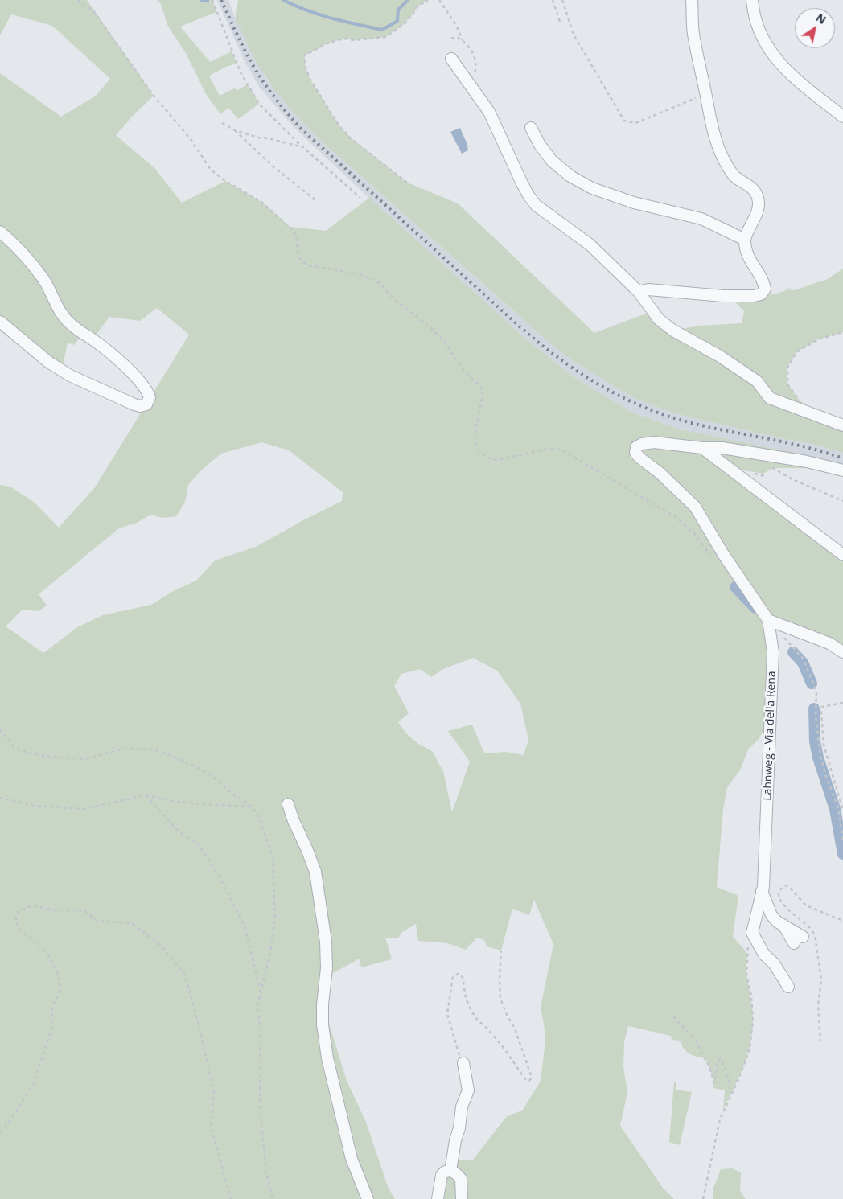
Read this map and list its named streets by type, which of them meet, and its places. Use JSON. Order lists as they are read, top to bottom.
{
  "streets": {
    "street": ["Lahnweg - Via della Rena"]
  },
  "north": "top right"
}
